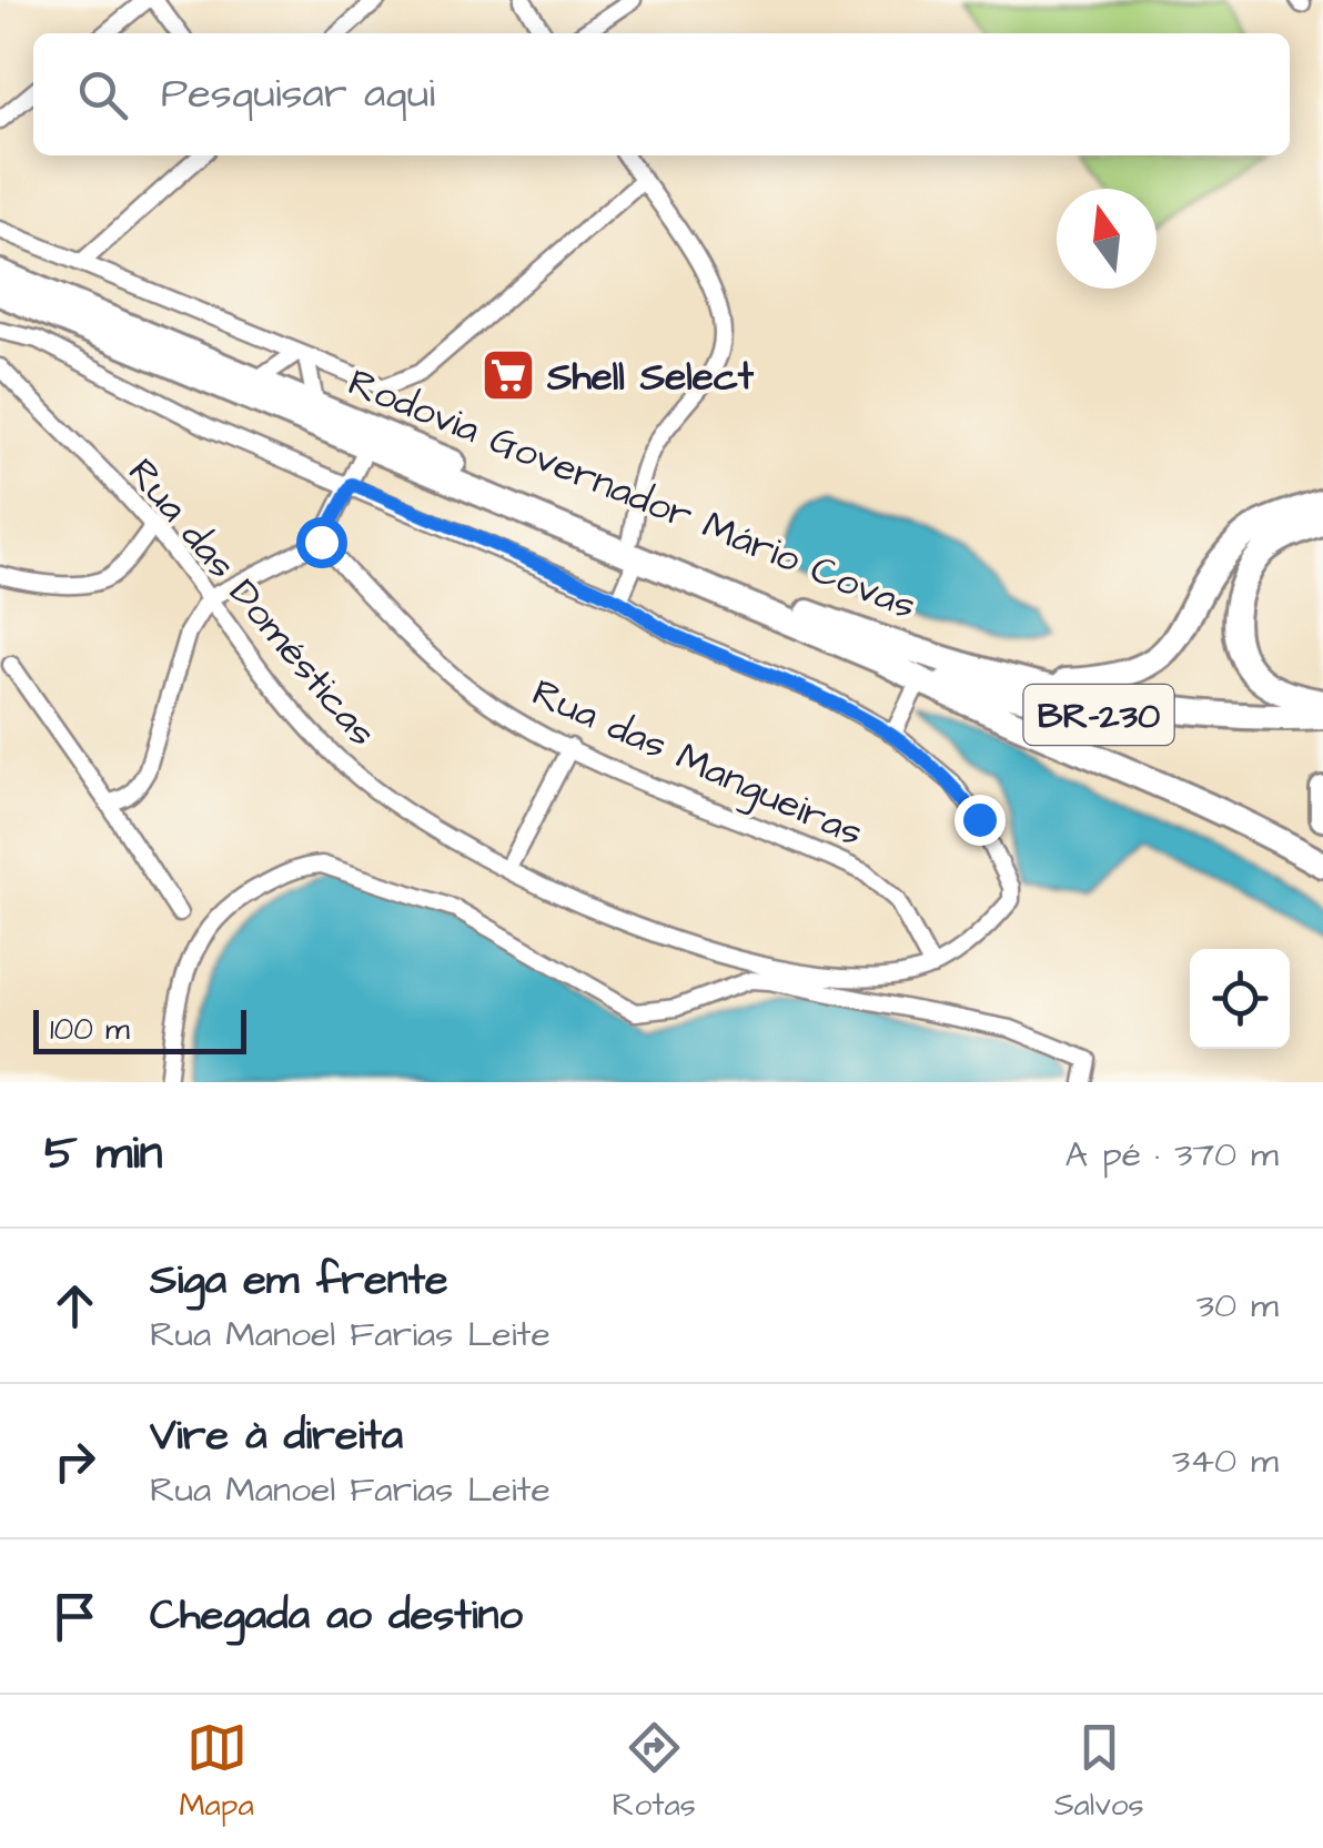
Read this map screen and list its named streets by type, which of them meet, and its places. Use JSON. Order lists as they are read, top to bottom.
{
  "streets": {
    "highway": ["Rodovia Governador Mário Covas", "BR-230"],
    "street": ["Rua das Domésticas", "Rua das Mangueiras"]
  },
  "crossings": [
    ["Rodovia Governador Mário Covas", "BR-230"],
    ["Rua das Domésticas", "Rua das Mangueiras"]
  ],
  "places": {
    "supermarket": ["Shell Select"]
  },
  "scale_bar": "100 m",
  "north": "top",
  "page": {
    "search": "Pesquisar aqui",
    "scale": "100 m",
    "heading": ["5 min", "A pé · 370 m"],
    "list": [
      ["Siga em frente", "Rua Manoel Farias Leite", "30 m"],
      ["Vire à direita", "Rua Manoel Farias Leite", "340 m"],
      "Chegada ao destino"
    ],
    "nav": ["Mapa", "Rotas", "Salvos"]
  }
}
